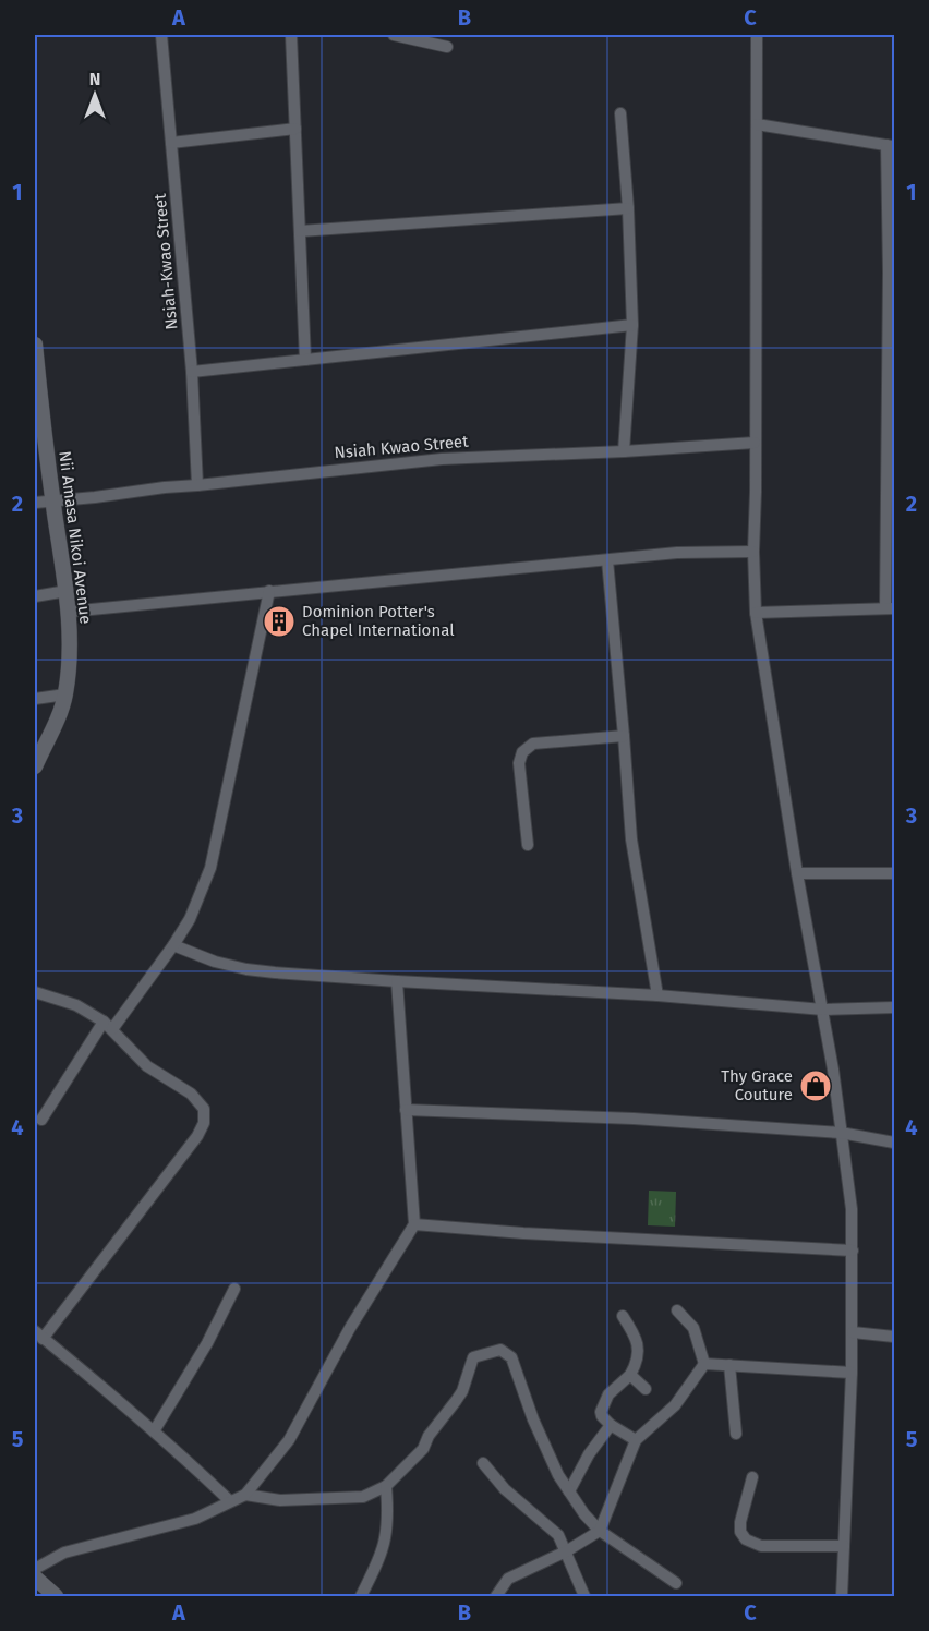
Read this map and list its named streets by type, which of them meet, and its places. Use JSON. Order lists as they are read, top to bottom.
{
  "streets": {
    "street": ["Nsiah-Kwao Street", "Nsiah Kwao Street", "Nii Amasa Nikoi Avenue"]
  },
  "crossings": [
    ["Nsiah-Kwao Street", "Nsiah Kwao Street"],
    ["Nsiah Kwao Street", "Nii Amasa Nikoi Avenue"]
  ],
  "places": {
    "building": ["Dominion Potter's Chapel International"],
    "shop": ["Thy Grace Couture"]
  },
  "north": "top",
  "grid": {
    "columns": ["A", "B", "C"],
    "rows": [
      "1",
      "2",
      "3",
      "4",
      "5"
    ]
  }
}
